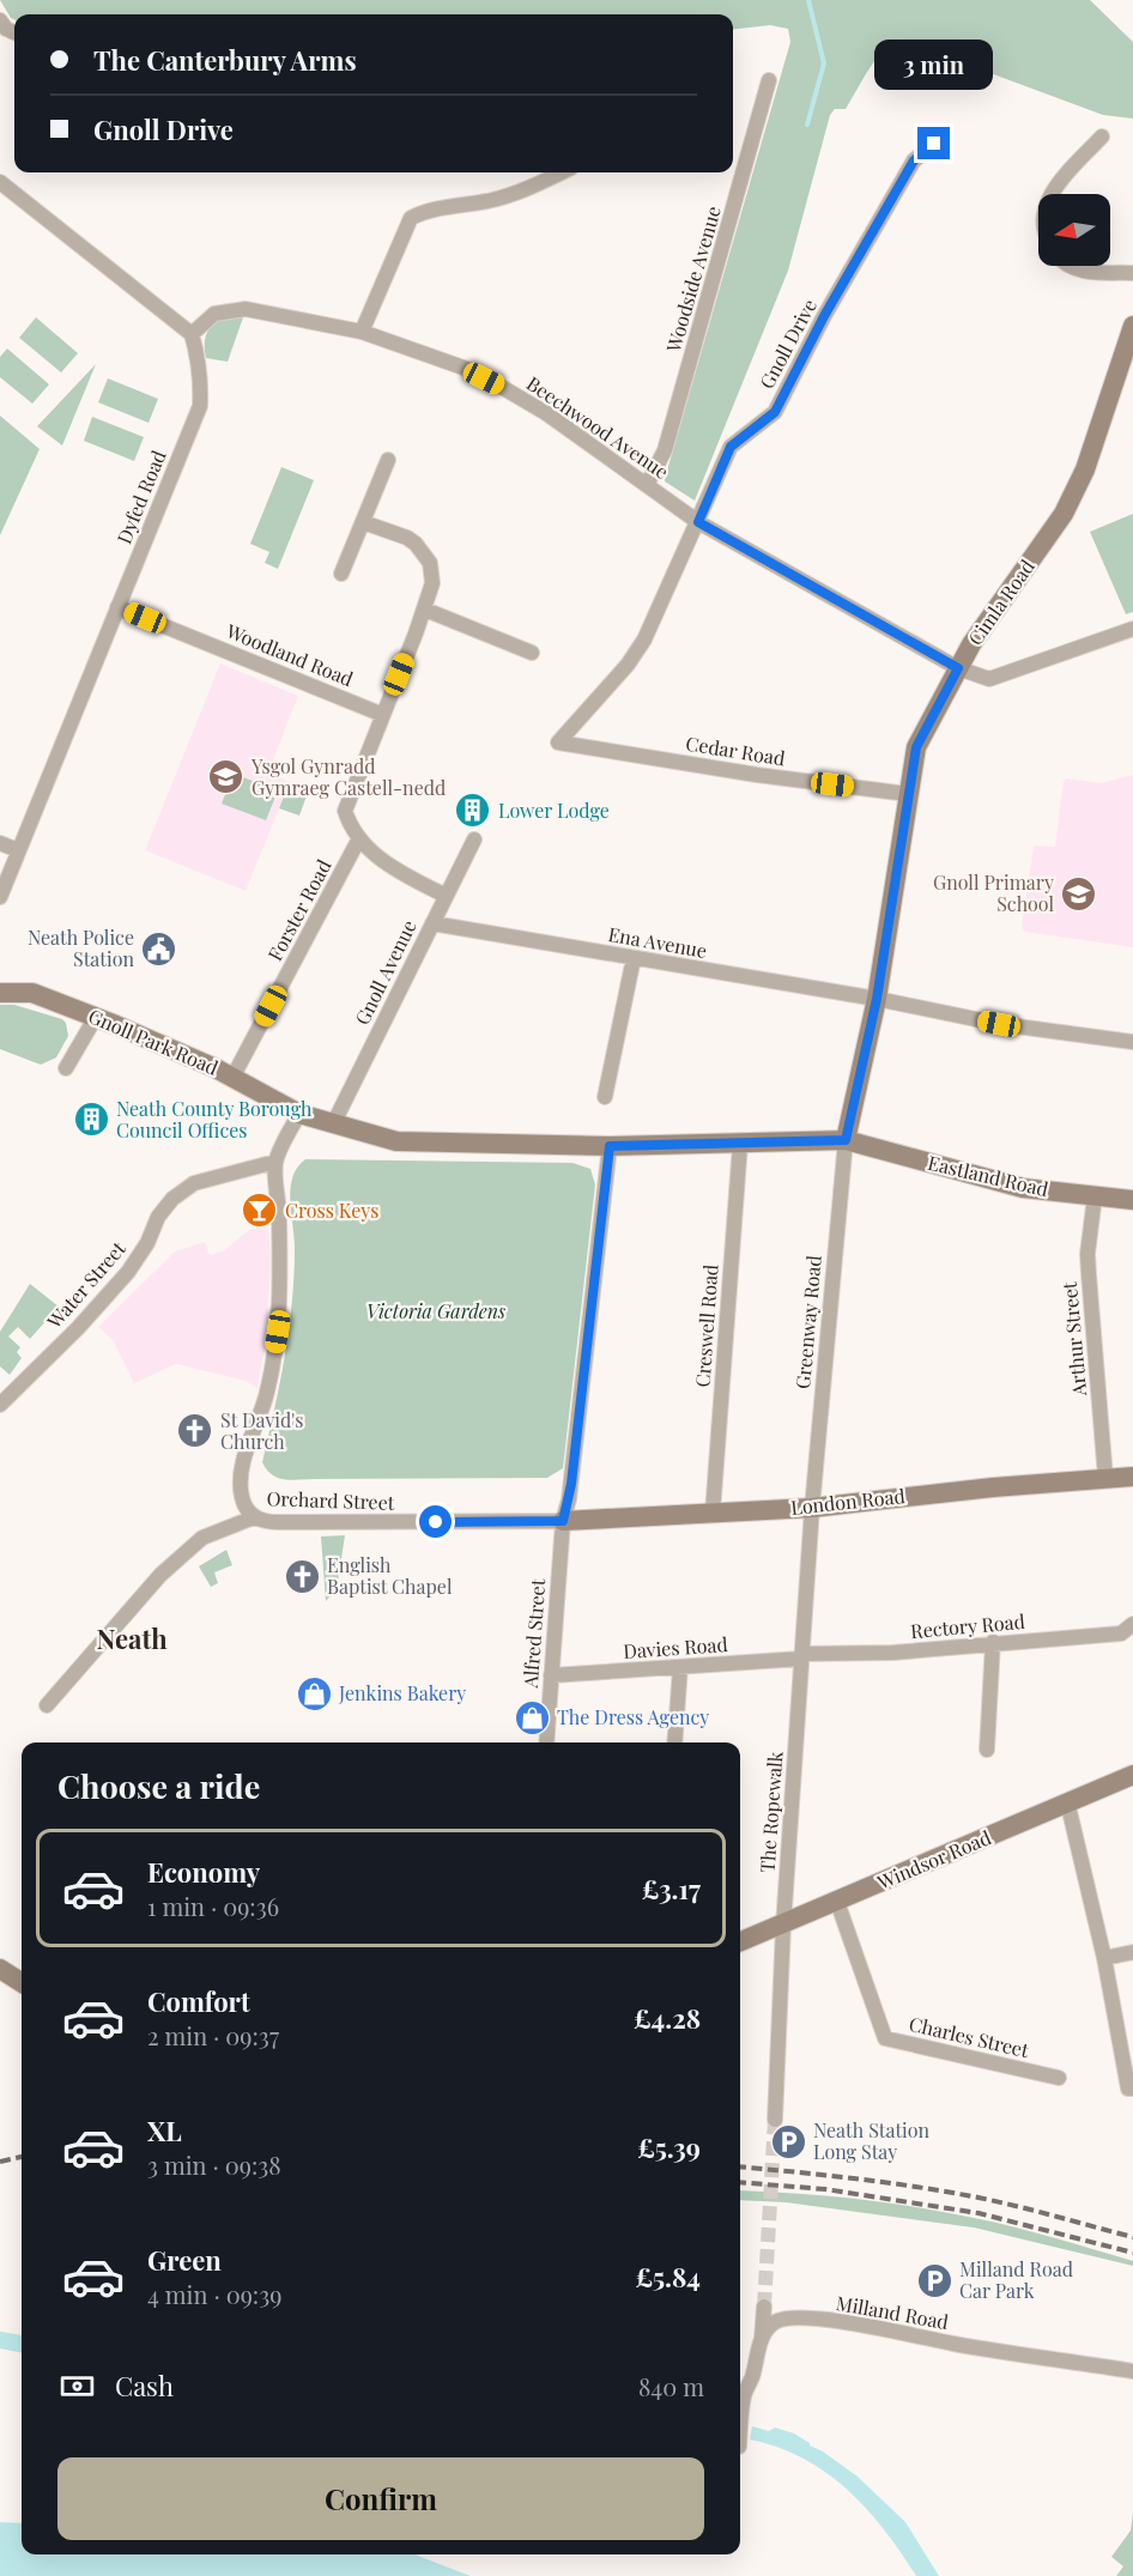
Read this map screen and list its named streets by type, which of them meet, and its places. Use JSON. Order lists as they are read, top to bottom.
{
  "streets": {
    "main road": [
      "Cimla Road",
      "Gnoll Park Road",
      "Eastland Road",
      "London Road",
      "Windsor Road"
    ],
    "street": [
      "Woodside Avenue",
      "Gnoll Drive",
      "Beechwood Avenue",
      "Dyfed Road",
      "Woodland Road",
      "Cedar Road",
      "Forster Road",
      "Ena Avenue",
      "Gnoll Avenue",
      "Water Street",
      "Greenway Road",
      "Creswell Road",
      "Arthur Street",
      "Orchard Street",
      "Rectory Road",
      "Alfred Street",
      "Davies Road",
      "The Ropewalk",
      "Charles Street",
      "Milland Road"
    ]
  },
  "crossings": [
    ["Woodside Avenue", "Beechwood Avenue"],
    ["Gnoll Drive", "Beechwood Avenue"],
    ["Gnoll Drive", "Cedar Road"],
    ["Beechwood Avenue", "Dyfed Road"],
    ["Beechwood Avenue", "Cimla Road"],
    ["Beechwood Avenue", "Cedar Road"],
    ["Dyfed Road", "Woodland Road"],
    ["Cimla Road", "Cedar Road"],
    ["Cimla Road", "Ena Avenue"],
    ["Cimla Road", "Eastland Road"],
    ["Cimla Road", "Greenway Road"],
    ["Forster Road", "Gnoll Park Road"],
    ["Ena Avenue", "Gnoll Avenue"],
    ["Eastland Road", "Greenway Road"],
    ["Eastland Road", "Arthur Street"],
    ["Greenway Road", "London Road"],
    ["Greenway Road", "The Ropewalk"],
    ["Creswell Road", "London Road"],
    ["Arthur Street", "London Road"],
    ["Orchard Street", "London Road"],
    ["Orchard Street", "Alfred Street"],
    ["London Road", "Alfred Street"],
    ["London Road", "The Ropewalk"],
    ["Rectory Road", "Davies Road"],
    ["Rectory Road", "The Ropewalk"],
    ["Alfred Street", "Davies Road"],
    ["Davies Road", "The Ropewalk"],
    ["The Ropewalk", "Windsor Road"],
    ["Windsor Road", "Charles Street"]
  ],
  "districts": ["Neath"],
  "parks": ["Victoria Gardens"],
  "places": {
    "school or university": ["Ysgol Gynradd Gymraeg Castell-nedd", "Gnoll Primary School"],
    "building": ["Lower Lodge", "Neath County Borough Council Offices"],
    "public building": ["Neath Police Station"],
    "bar": ["Cross Keys"],
    "church": ["St David's Church", "English Baptist Chapel"],
    "shop": ["Jenkins Bakery", "The Dress Agency"],
    "parking": ["Neath Station Long Stay", "Milland Road Car Park"]
  },
  "north": "left",
  "page": {
    "banner": ["The Canterbury Arms", "Gnoll Drive"],
    "bubble": "3 min",
    "heading": "Choose a ride",
    "list": [
      {
        "name": "Economy",
        "note": "1 min · 09:36",
        "value": "£3.17"
      },
      {
        "name": "Comfort",
        "note": "2 min · 09:37",
        "value": "£4.28"
      },
      {
        "name": "XL",
        "note": "3 min · 09:38",
        "value": "£5.39"
      },
      {
        "name": "Green",
        "note": "4 min · 09:39",
        "value": "£5.84"
      }
    ],
    "pay": ["Cash", "840 m"],
    "buttons": "Confirm"
  }
}
